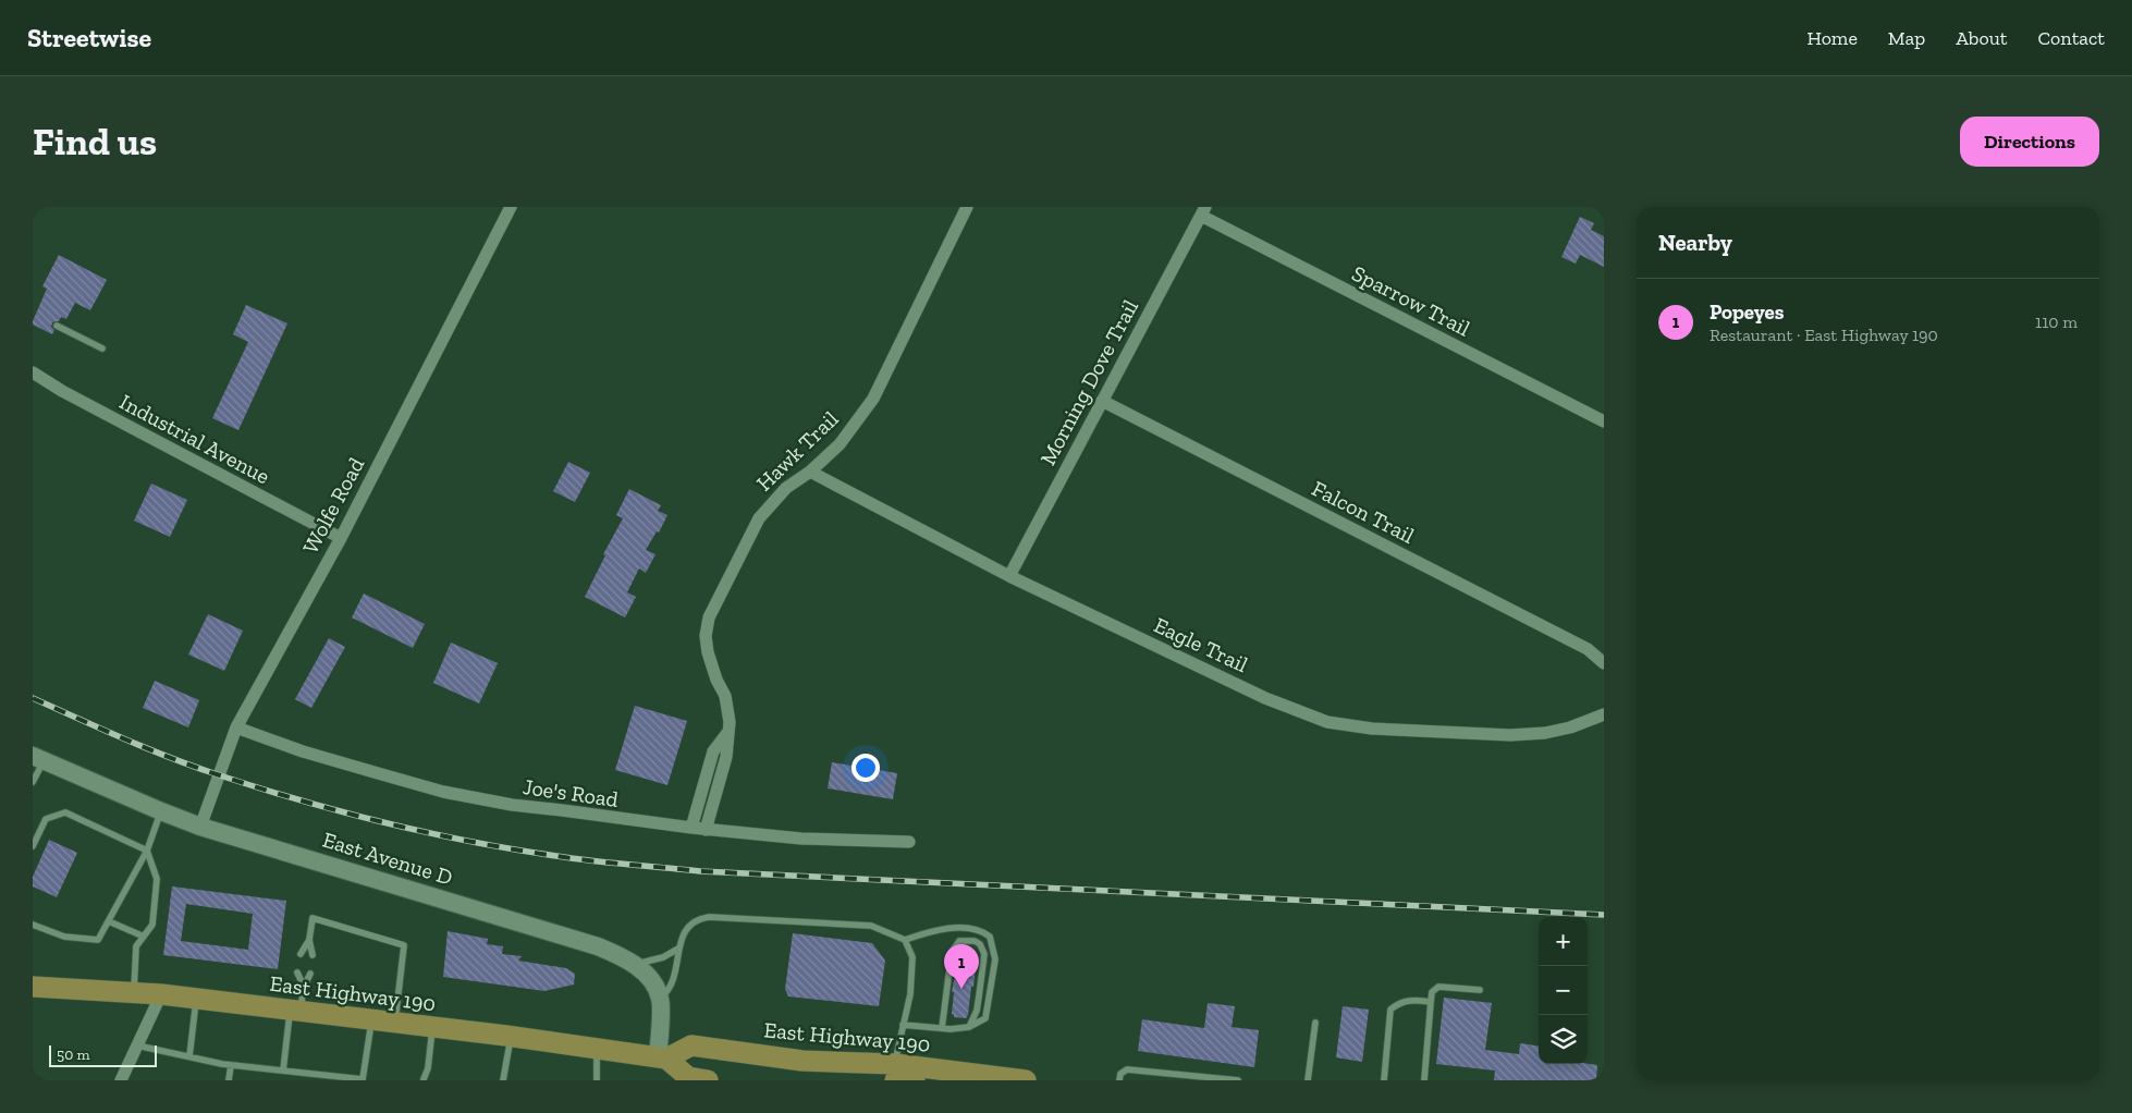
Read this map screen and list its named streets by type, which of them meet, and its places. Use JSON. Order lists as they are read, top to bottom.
{
  "streets": {
    "main road": ["East Avenue D", "East Highway 190"],
    "street": [
      "Sparrow Trail",
      "Morning Dove Trail",
      "Industrial Avenue",
      "Hawk Trail",
      "Wolfe Road",
      "Falcon Trail",
      "Eagle Trail",
      "Joe's Road"
    ]
  },
  "crossings": [
    ["Sparrow Trail", "Morning Dove Trail"],
    ["Morning Dove Trail", "Falcon Trail"],
    ["Morning Dove Trail", "Eagle Trail"],
    ["Industrial Avenue", "Wolfe Road"],
    ["Hawk Trail", "Eagle Trail"],
    ["Hawk Trail", "Joe's Road"],
    ["Wolfe Road", "Joe's Road"],
    ["Wolfe Road", "East Avenue D"]
  ],
  "scale_bar": "50 m",
  "page": {
    "header": "Streetwise",
    "nav": [
      "Home",
      "Map",
      "About",
      "Contact"
    ],
    "buttons": "Directions",
    "title": "Find us",
    "heading": "Nearby",
    "list": [
      {
        "mark": "1",
        "name": "Popeyes",
        "note": "Restaurant · East Highway 190",
        "value": "110 m"
      }
    ],
    "map_buttons": ["+", "−"],
    "pins": "1",
    "scale": "50 m"
  }
}
